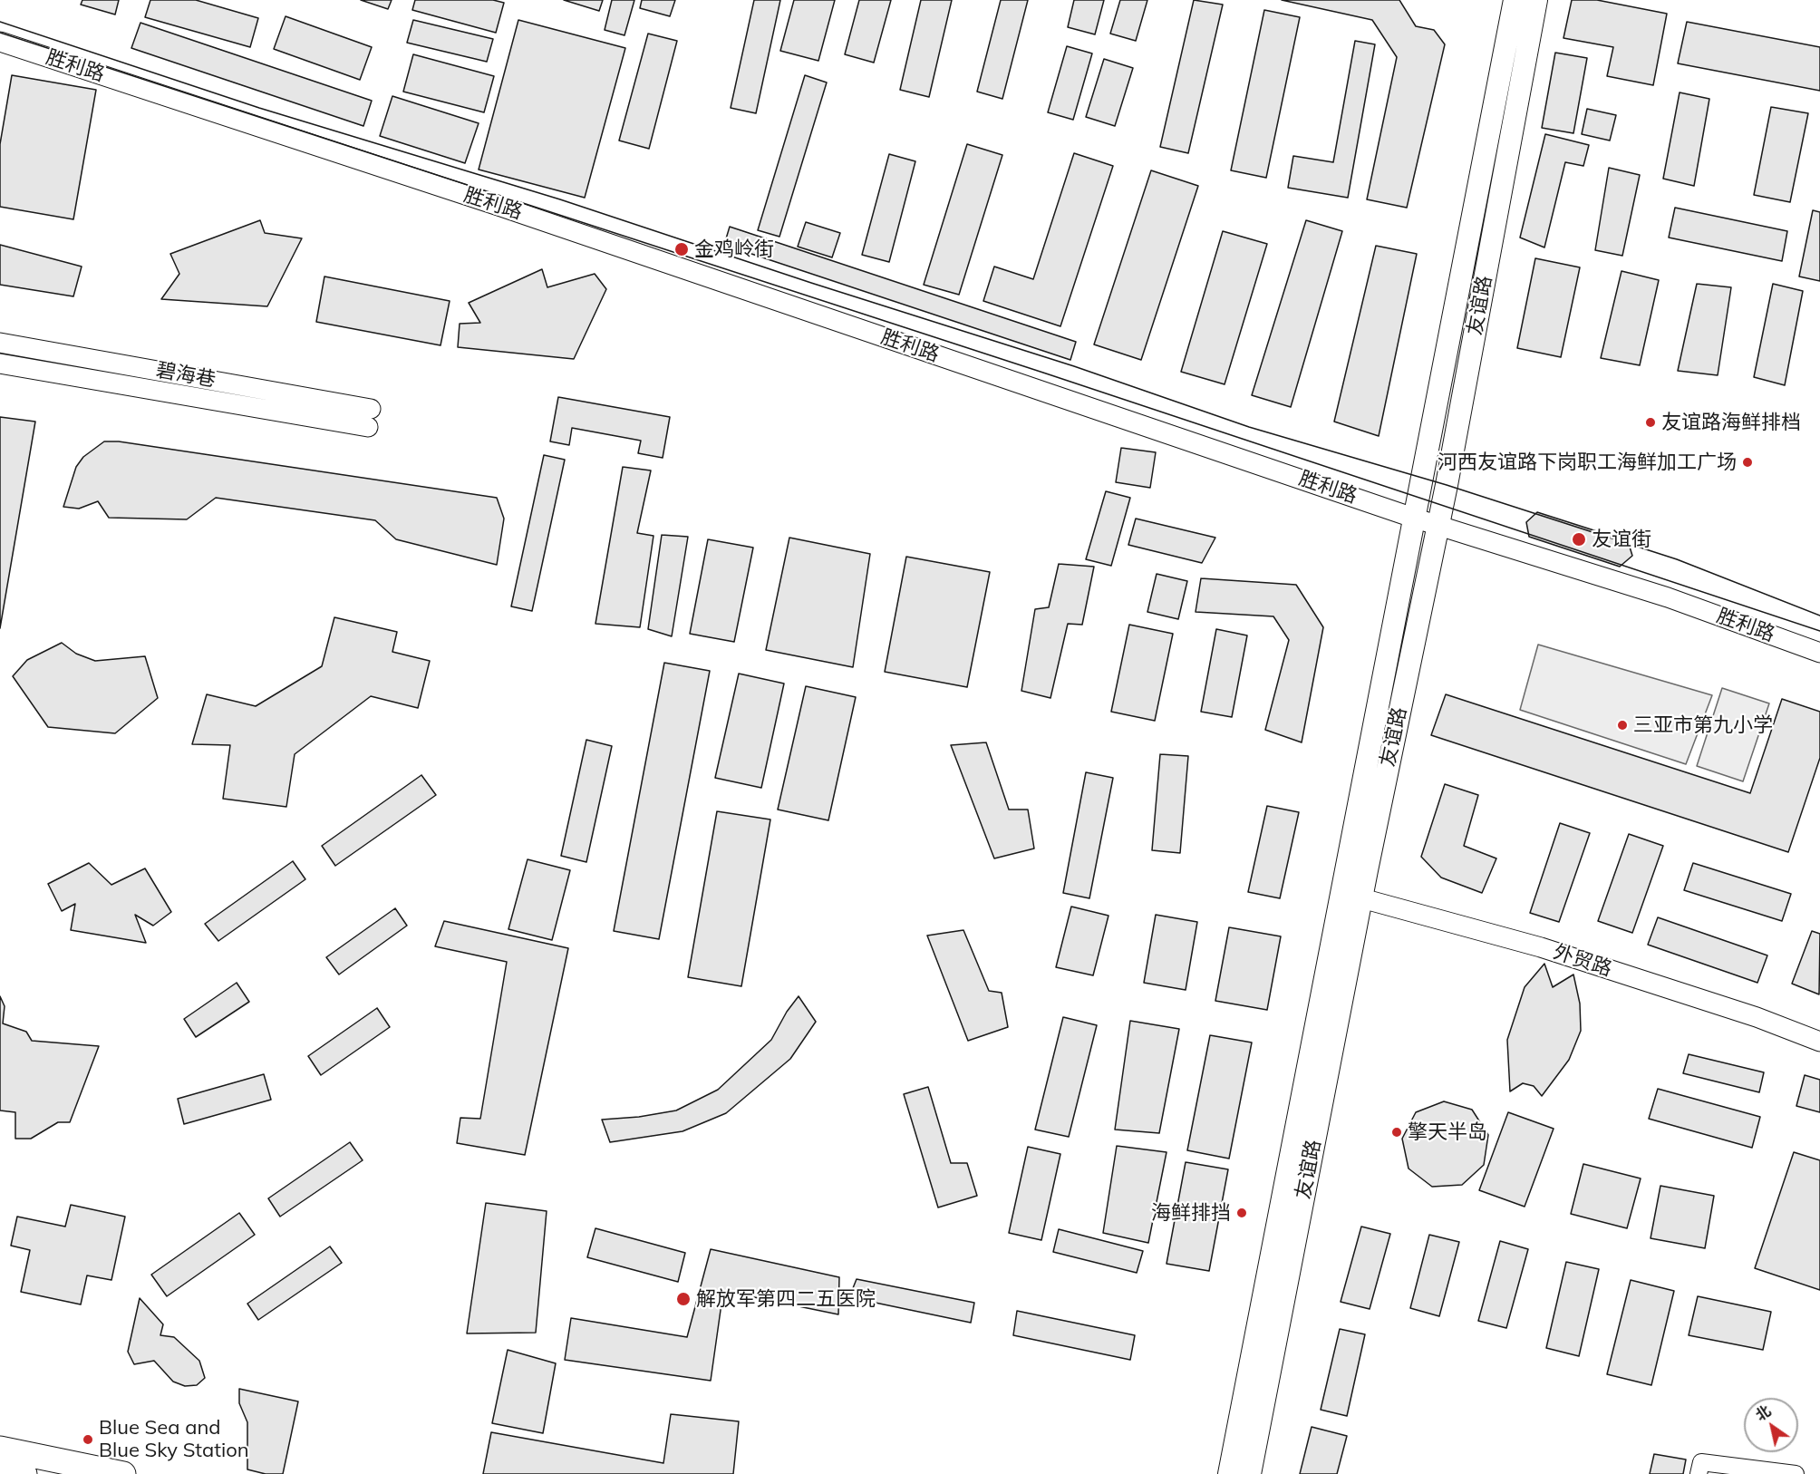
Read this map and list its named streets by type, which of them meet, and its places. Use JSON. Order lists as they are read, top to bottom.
{
  "streets": {
    "main road": ["友谊路"],
    "street": ["胜利路", "碧海巷", "外贸路"]
  },
  "crossings": [
    ["胜利路", "友谊路"],
    ["友谊路", "外贸路"]
  ],
  "places": [
    "金鸡岭街",
    "友谊路海鲜排档",
    "河西友谊路下岗职工海鲜加工广场",
    "友谊街",
    "三亚市第九小学",
    "擎天半岛",
    "海鲜排挡",
    "解放军第四二五医院",
    "Blue Sea and Blue Sky Station"
  ],
  "north": "top left"
}
